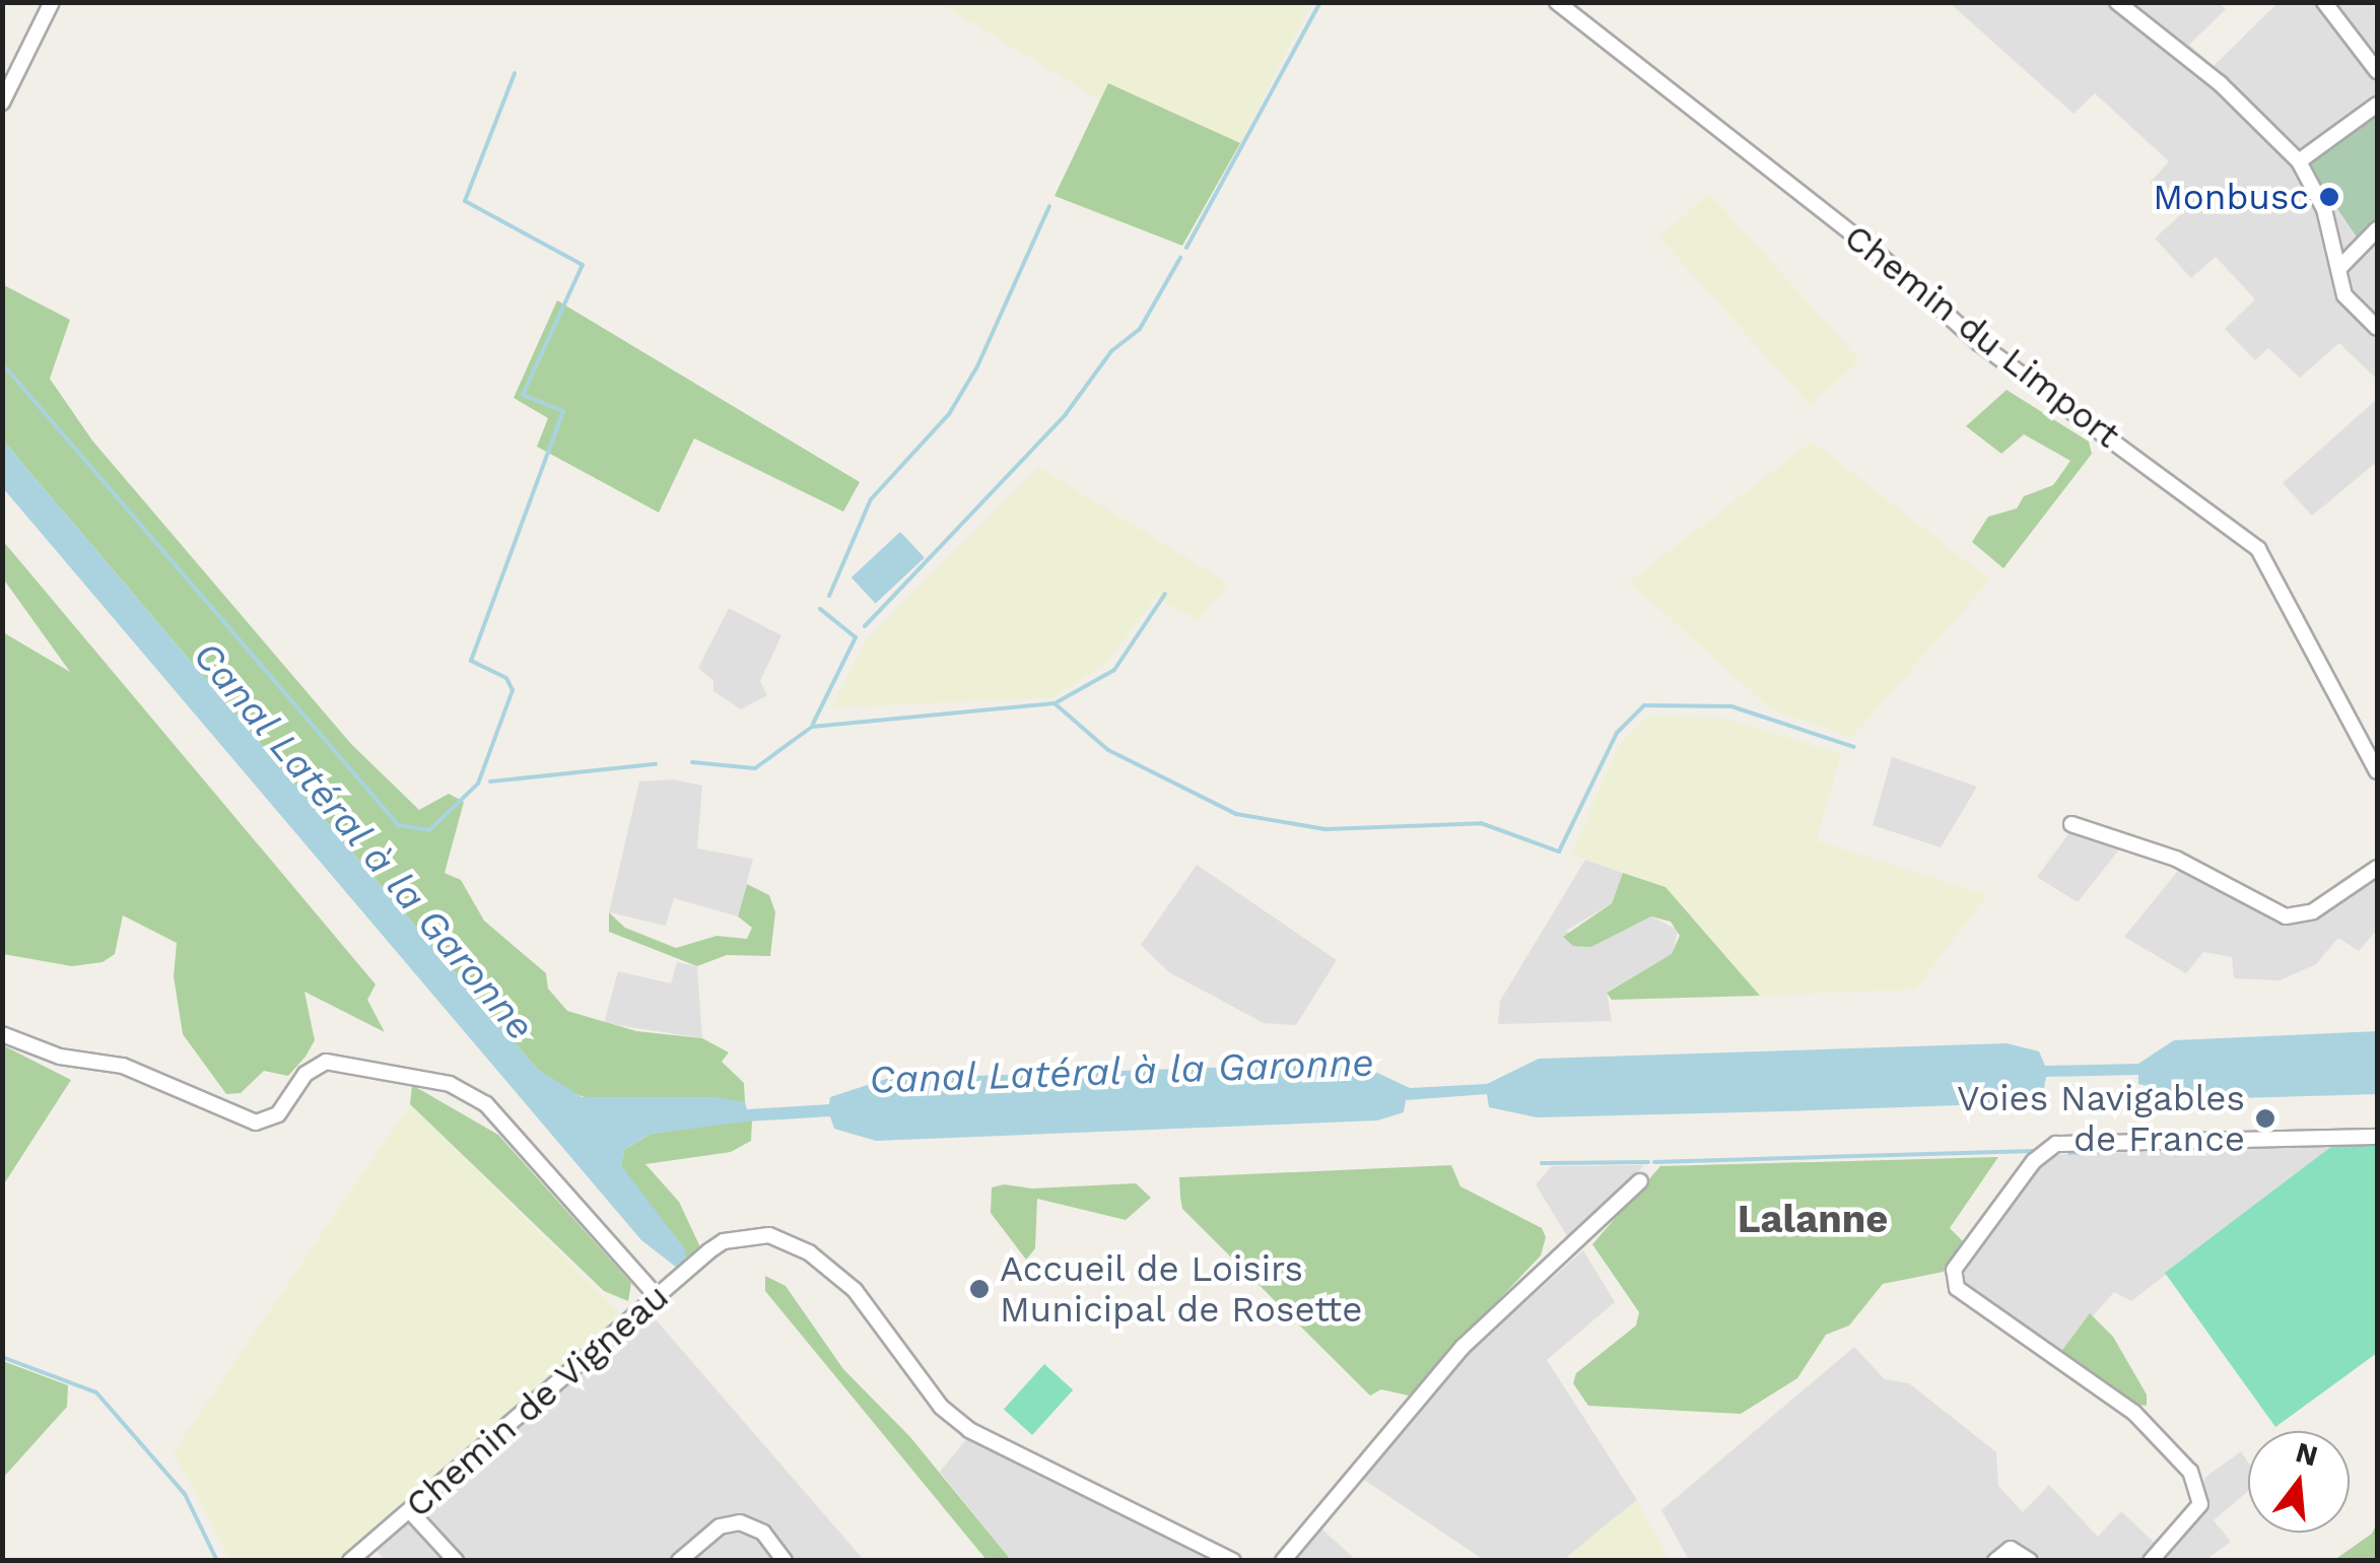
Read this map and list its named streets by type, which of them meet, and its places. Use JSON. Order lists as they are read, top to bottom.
{
  "streets": {
    "street": ["Chemin du Limport", "Chemin de Vigneau"]
  },
  "districts": ["Lalanne"],
  "water": ["Canal Latéral à la Garonne"],
  "places": ["Monbusc", "Voies Navigables de France", "Accueil de Loisirs Municipal de Rosette"],
  "north": "top"
}
